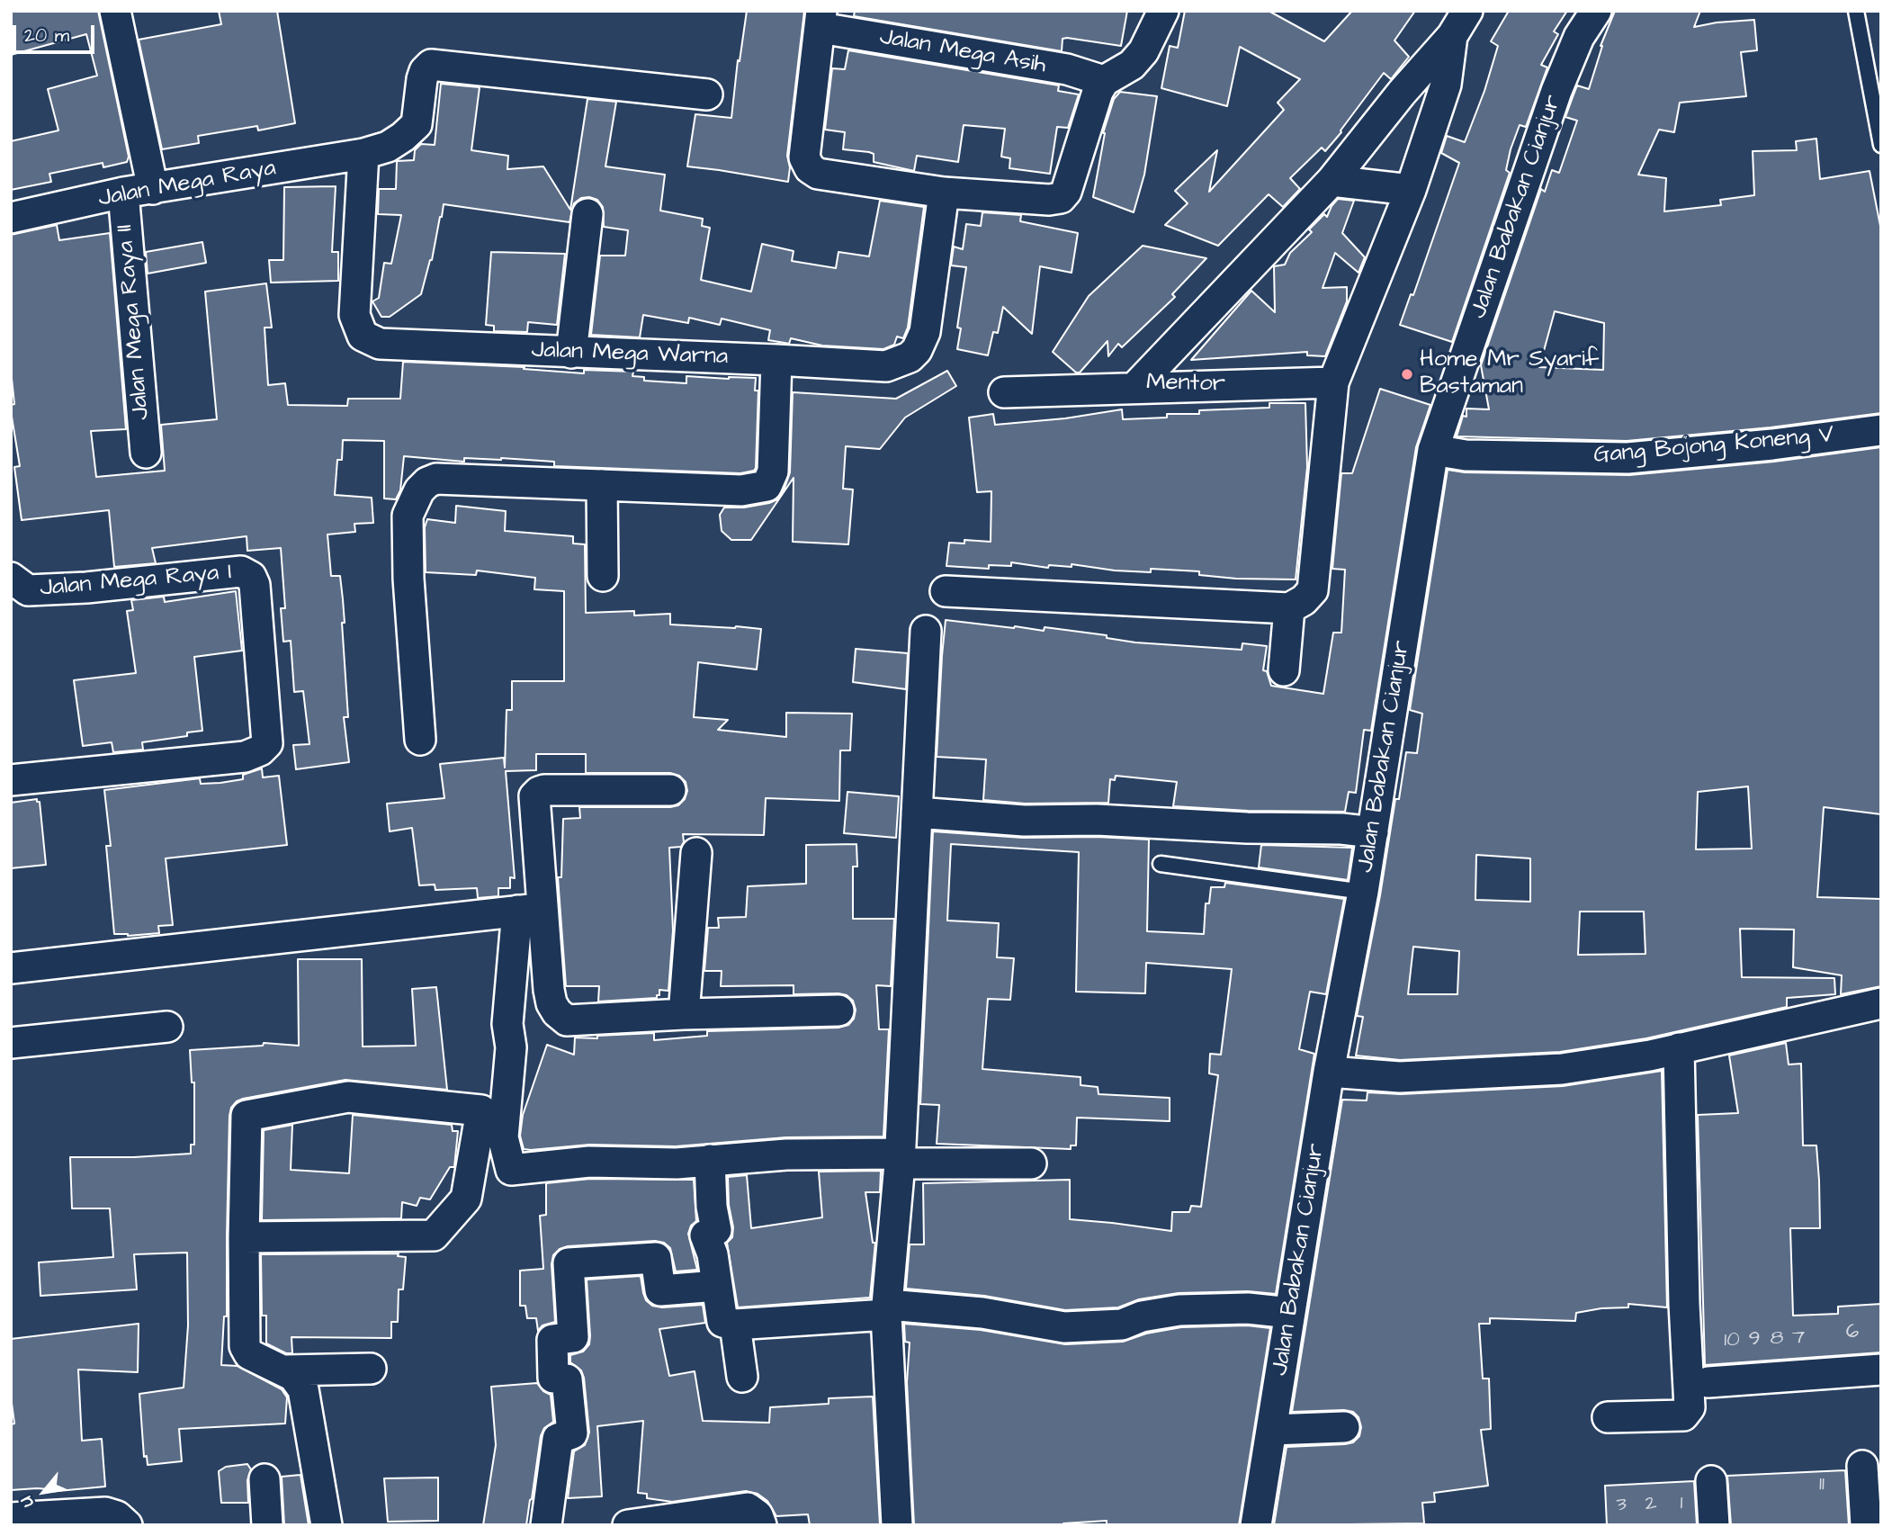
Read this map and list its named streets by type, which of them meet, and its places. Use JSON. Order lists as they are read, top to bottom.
{
  "streets": {
    "street": [
      "Jalan Mega Asih",
      "Jalan Mega Raya",
      "Jalan Babakan Cianjur",
      "Jalan Mega Raya II",
      "Jalan Mega Warna",
      "Mentor",
      "Gang Bojong Koneng V",
      "Jalan Mega Raya I"
    ]
  },
  "crossings": [
    ["Jalan Mega Raya", "Jalan Mega Raya II"],
    ["Jalan Mega Raya", "Jalan Mega Warna"],
    ["Jalan Babakan Cianjur", "Gang Bojong Koneng V"]
  ],
  "places": ["Home Mr Syarif Bastaman"],
  "house_numbers": [
    "6",
    "7",
    "8",
    "9",
    "10",
    "11",
    "1",
    "2",
    "3"
  ],
  "scale_bar": "20 m",
  "north": "bottom left"
}
